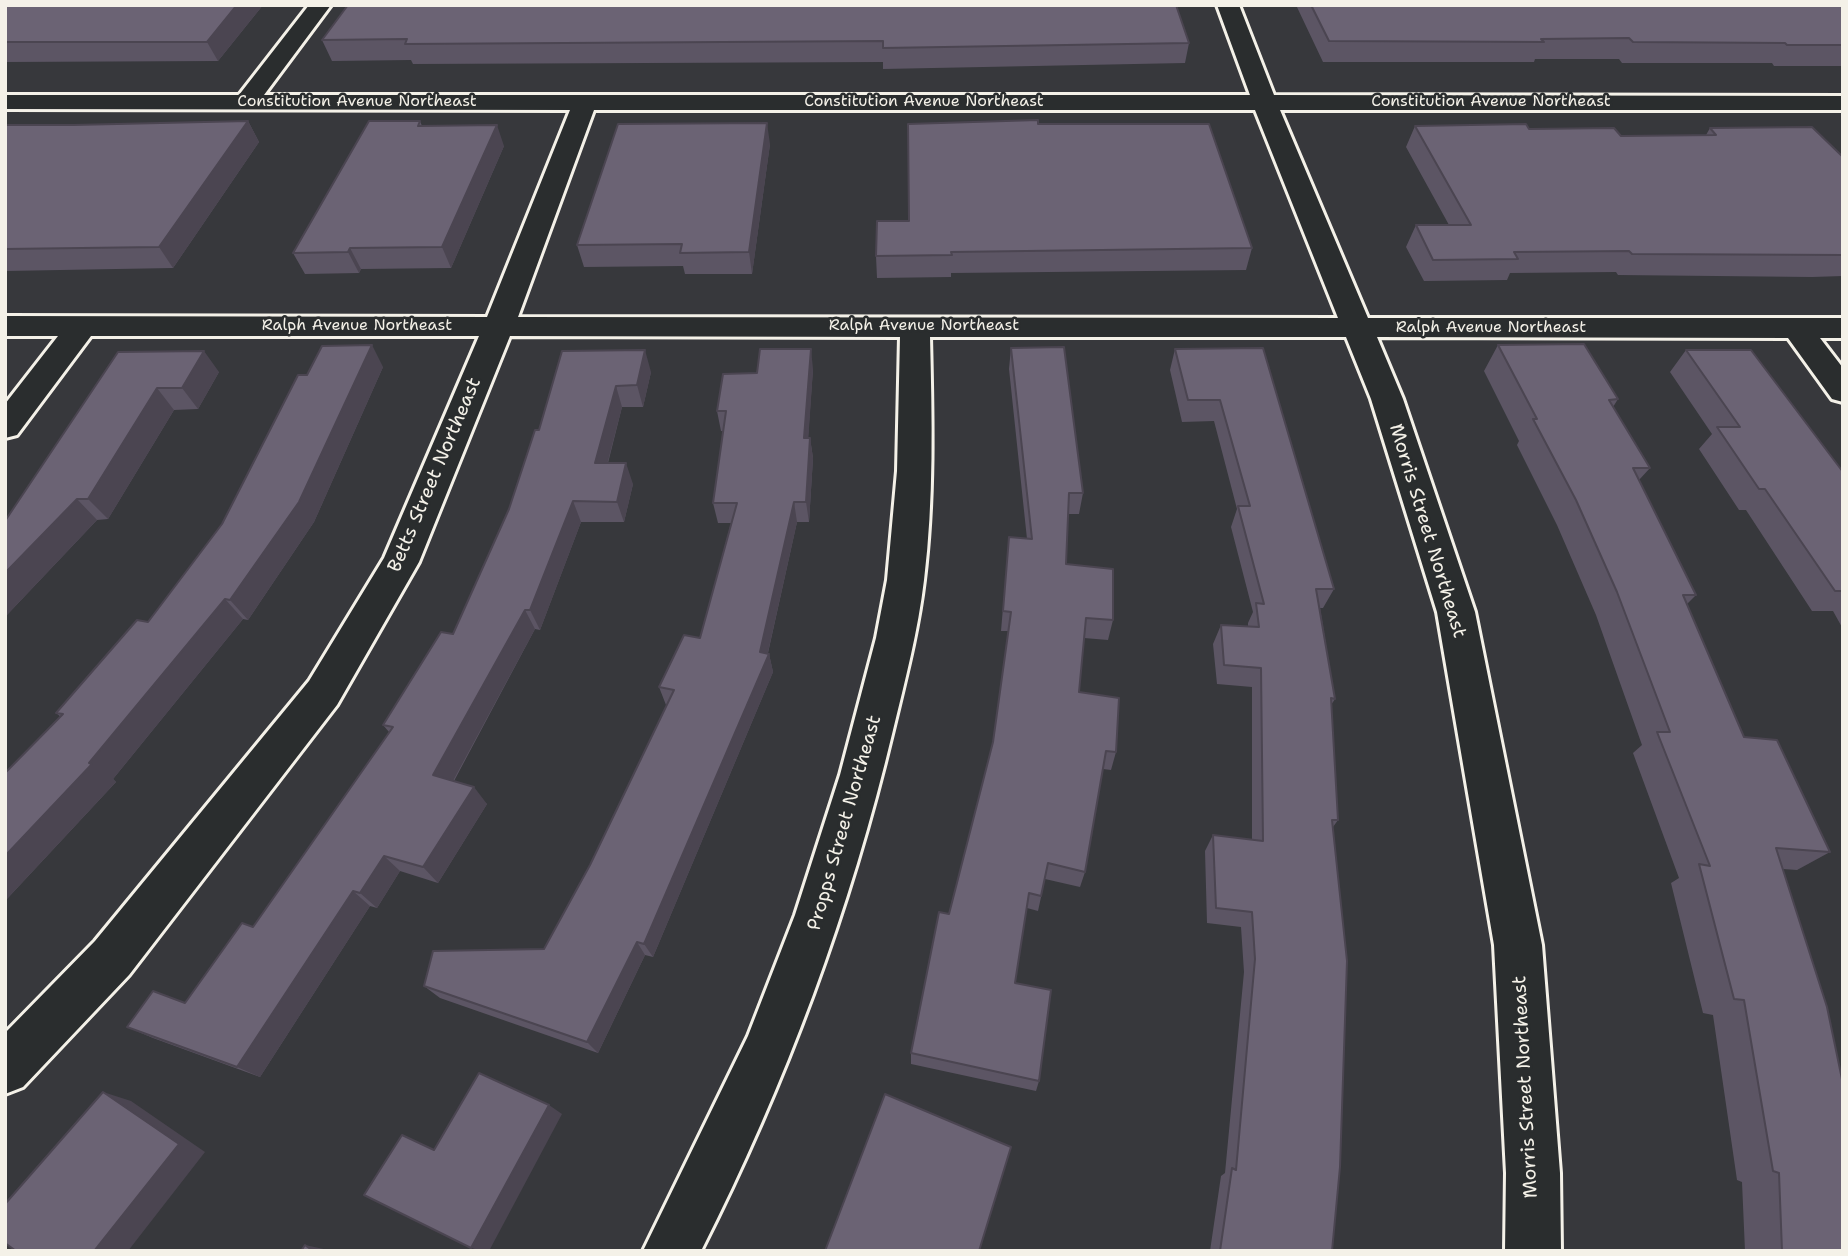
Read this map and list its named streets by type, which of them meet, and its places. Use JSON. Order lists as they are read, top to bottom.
{
  "streets": {
    "street": [
      "Constitution Avenue Northeast",
      "Ralph Avenue Northeast",
      "Betts Street Northeast",
      "Morris Street Northeast",
      "Propps Street Northeast"
    ]
  },
  "crossings": [
    ["Constitution Avenue Northeast", "Betts Street Northeast"],
    ["Constitution Avenue Northeast", "Morris Street Northeast"],
    ["Ralph Avenue Northeast", "Betts Street Northeast"],
    ["Ralph Avenue Northeast", "Morris Street Northeast"],
    ["Ralph Avenue Northeast", "Propps Street Northeast"]
  ]
}
